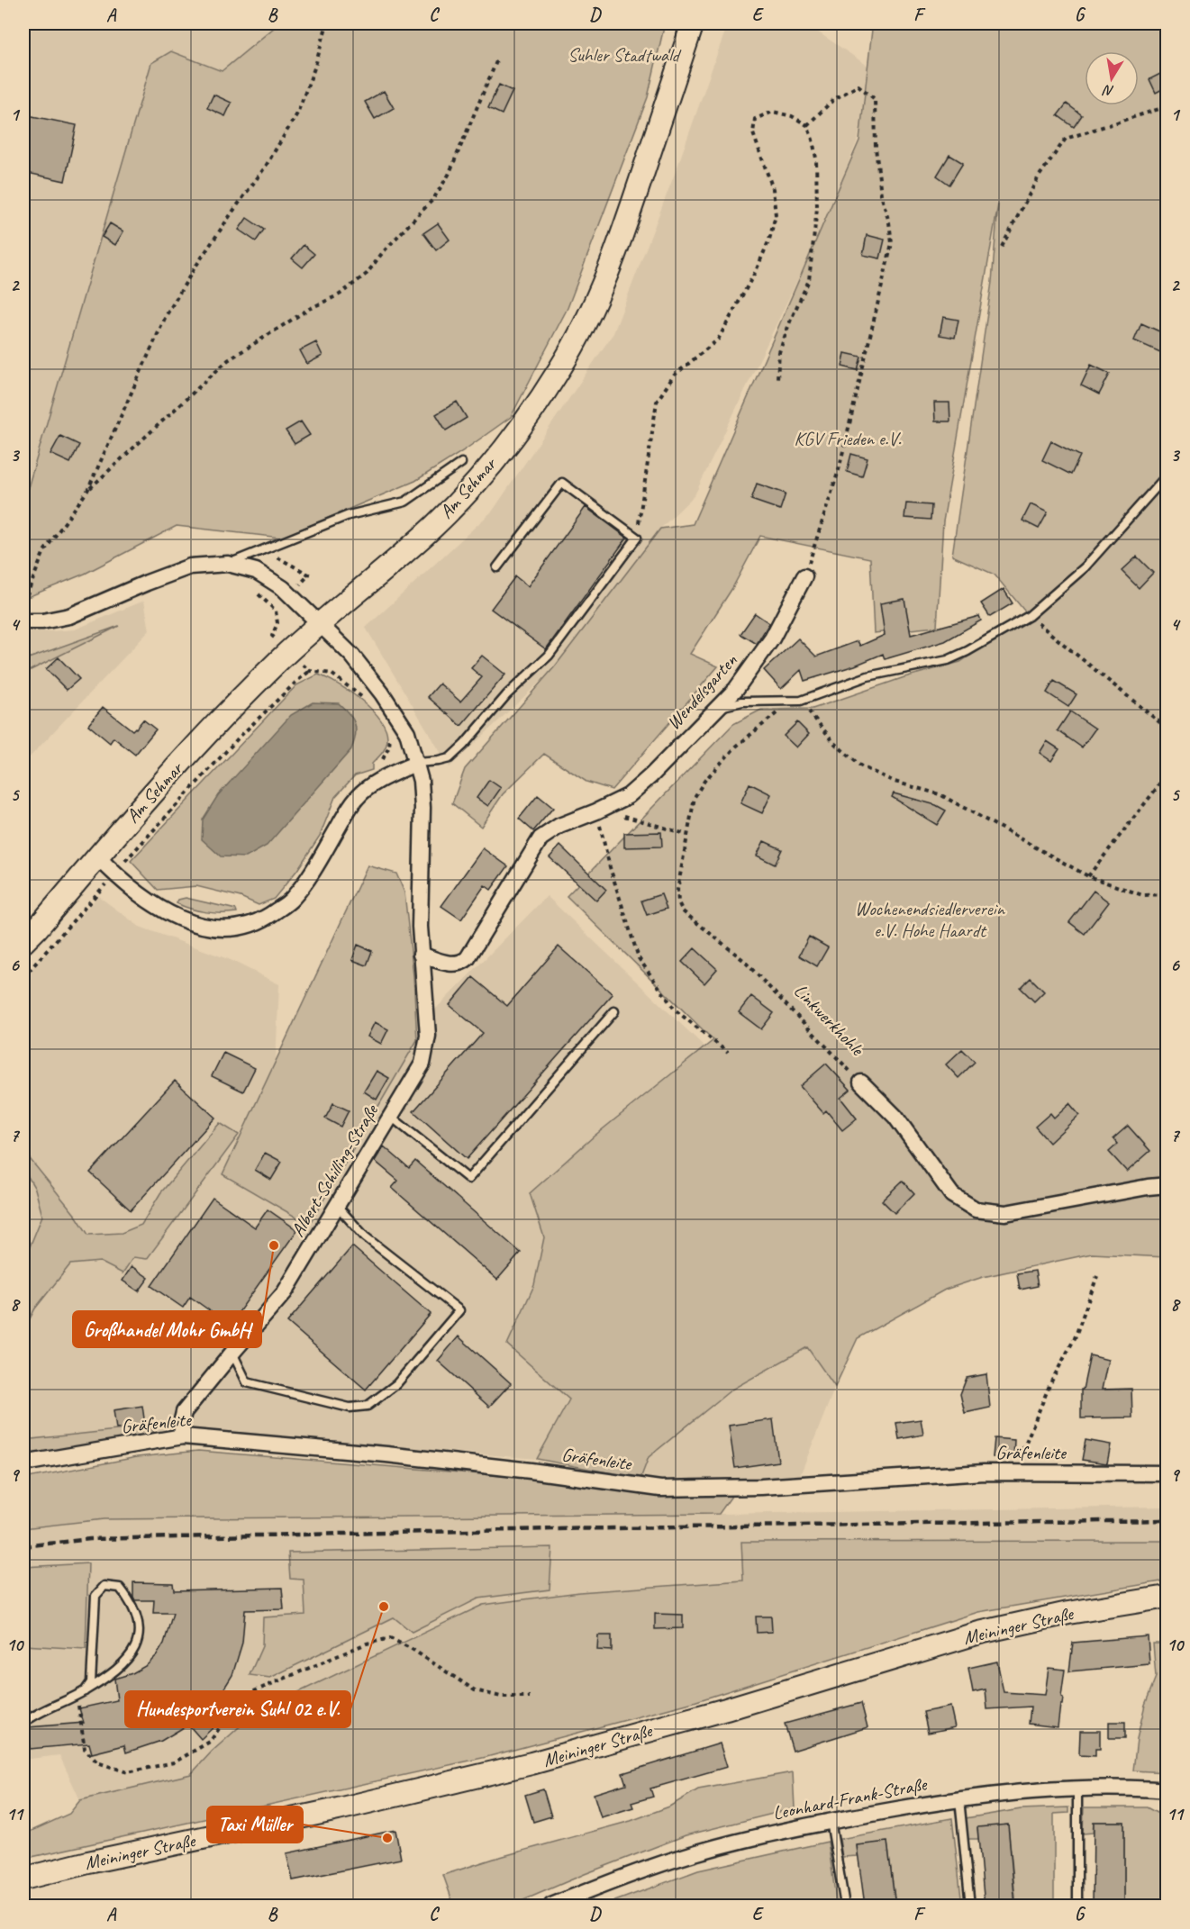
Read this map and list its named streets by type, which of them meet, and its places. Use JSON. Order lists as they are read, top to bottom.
{
  "streets": {
    "main road": ["Am Sehmar", "Meininger Straße"],
    "street": [
      "Wendelsgarten",
      "Linkwerkhohle",
      "Albert-Schilling-Straße",
      "Gräfenleite",
      "Leonhard-Frank-Straße"
    ]
  },
  "crossings": [
    ["Am Sehmar", "Albert-Schilling-Straße"],
    ["Albert-Schilling-Straße", "Gräfenleite"]
  ],
  "parks": ["Suhler Stadtwald", "KGV Frieden e.V.", "Wochenendsiedlerverein e.V. Hohe Haardt"],
  "places": ["Großhandel Mohr GmbH", "Hundesportverein Suhl 02 e.V.", "Taxi Müller"],
  "north": "bottom",
  "grid": {
    "columns": [
      "A",
      "B",
      "C",
      "D",
      "E",
      "F",
      "G"
    ],
    "rows": [
      "1",
      "2",
      "3",
      "4",
      "5",
      "6",
      "7",
      "8",
      "9",
      "10",
      "11"
    ]
  }
}
